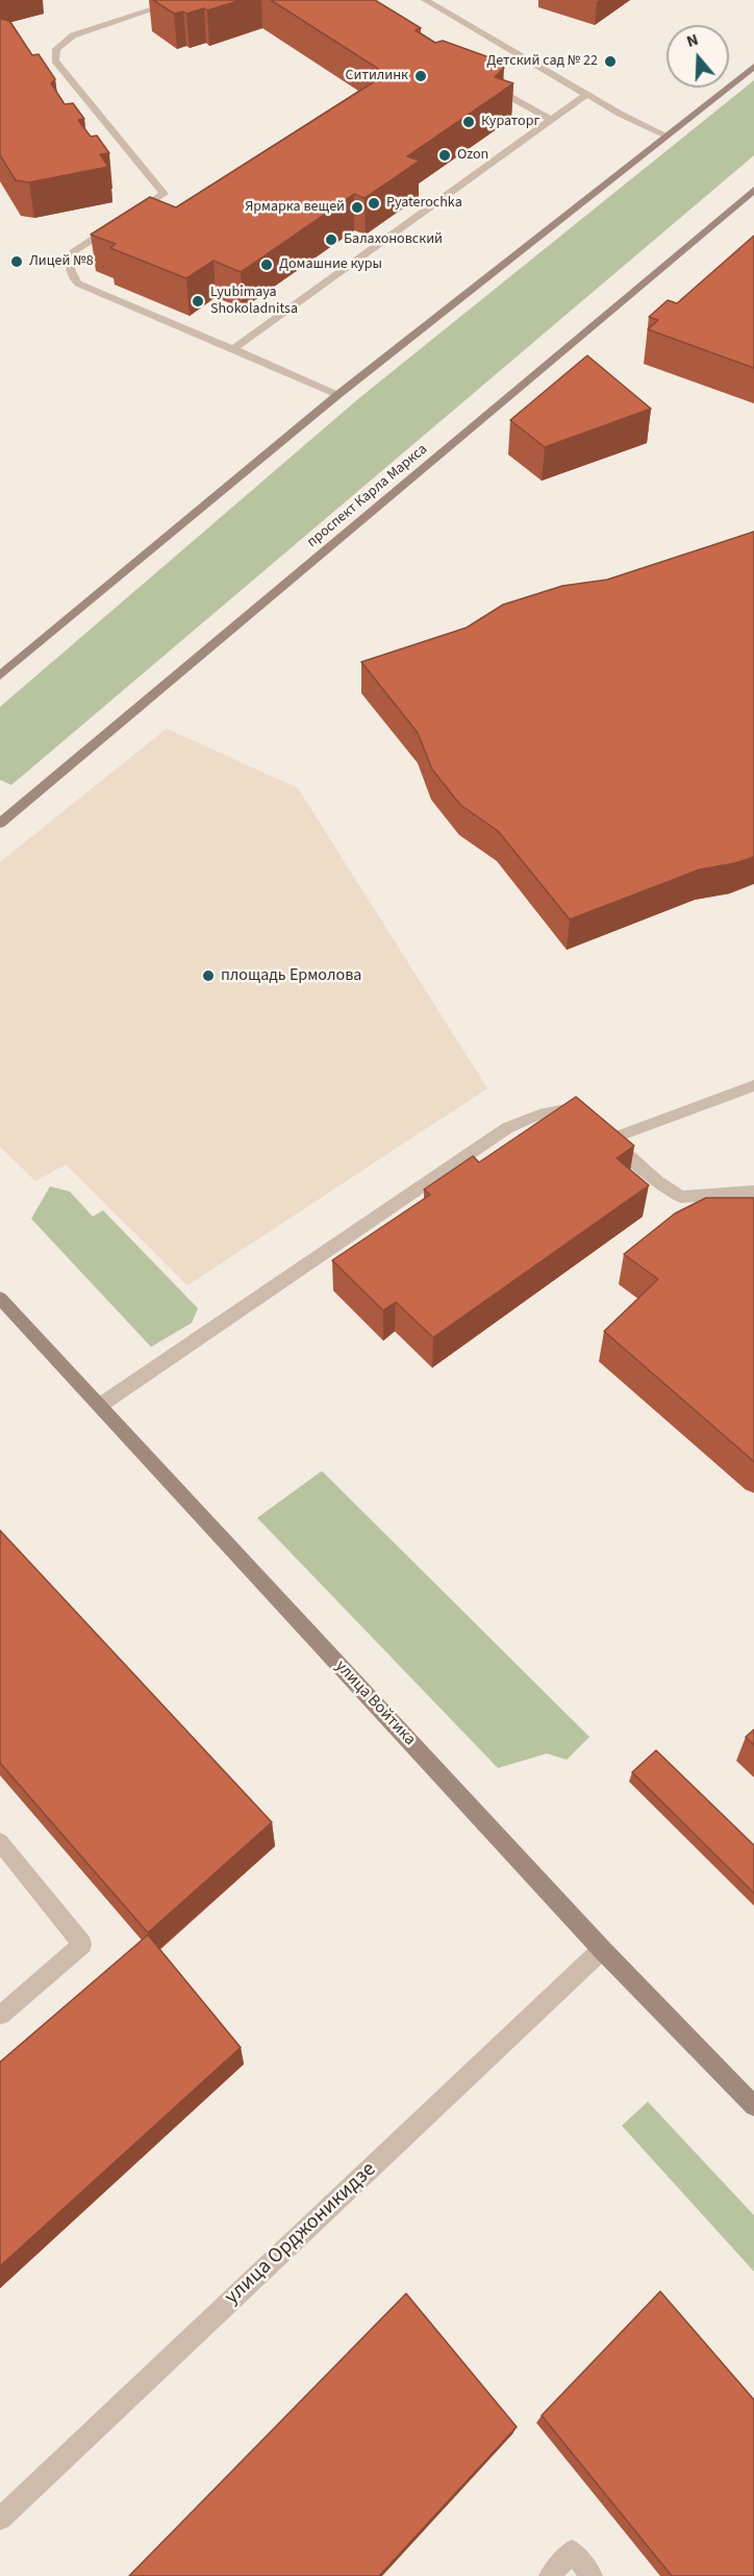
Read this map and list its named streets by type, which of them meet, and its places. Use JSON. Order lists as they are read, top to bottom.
{
  "streets": {
    "main road": ["проспект Карла Маркса", "улица Войтика"],
    "street": ["улица Орджоникидзе"]
  },
  "crossings": [
    ["улица Войтика", "улица Орджоникидзе"]
  ],
  "places": [
    "Детский сад № 22",
    "Ситилинк",
    "Кураторг",
    "Ozon",
    "Pyaterochka",
    "Ярмарка вещей",
    "Балахоновский",
    "Лицей №8",
    "Домашние куры",
    "Lyubimaya Shokoladnitsa",
    "площадь Ермолова"
  ],
  "north": "top"
}
